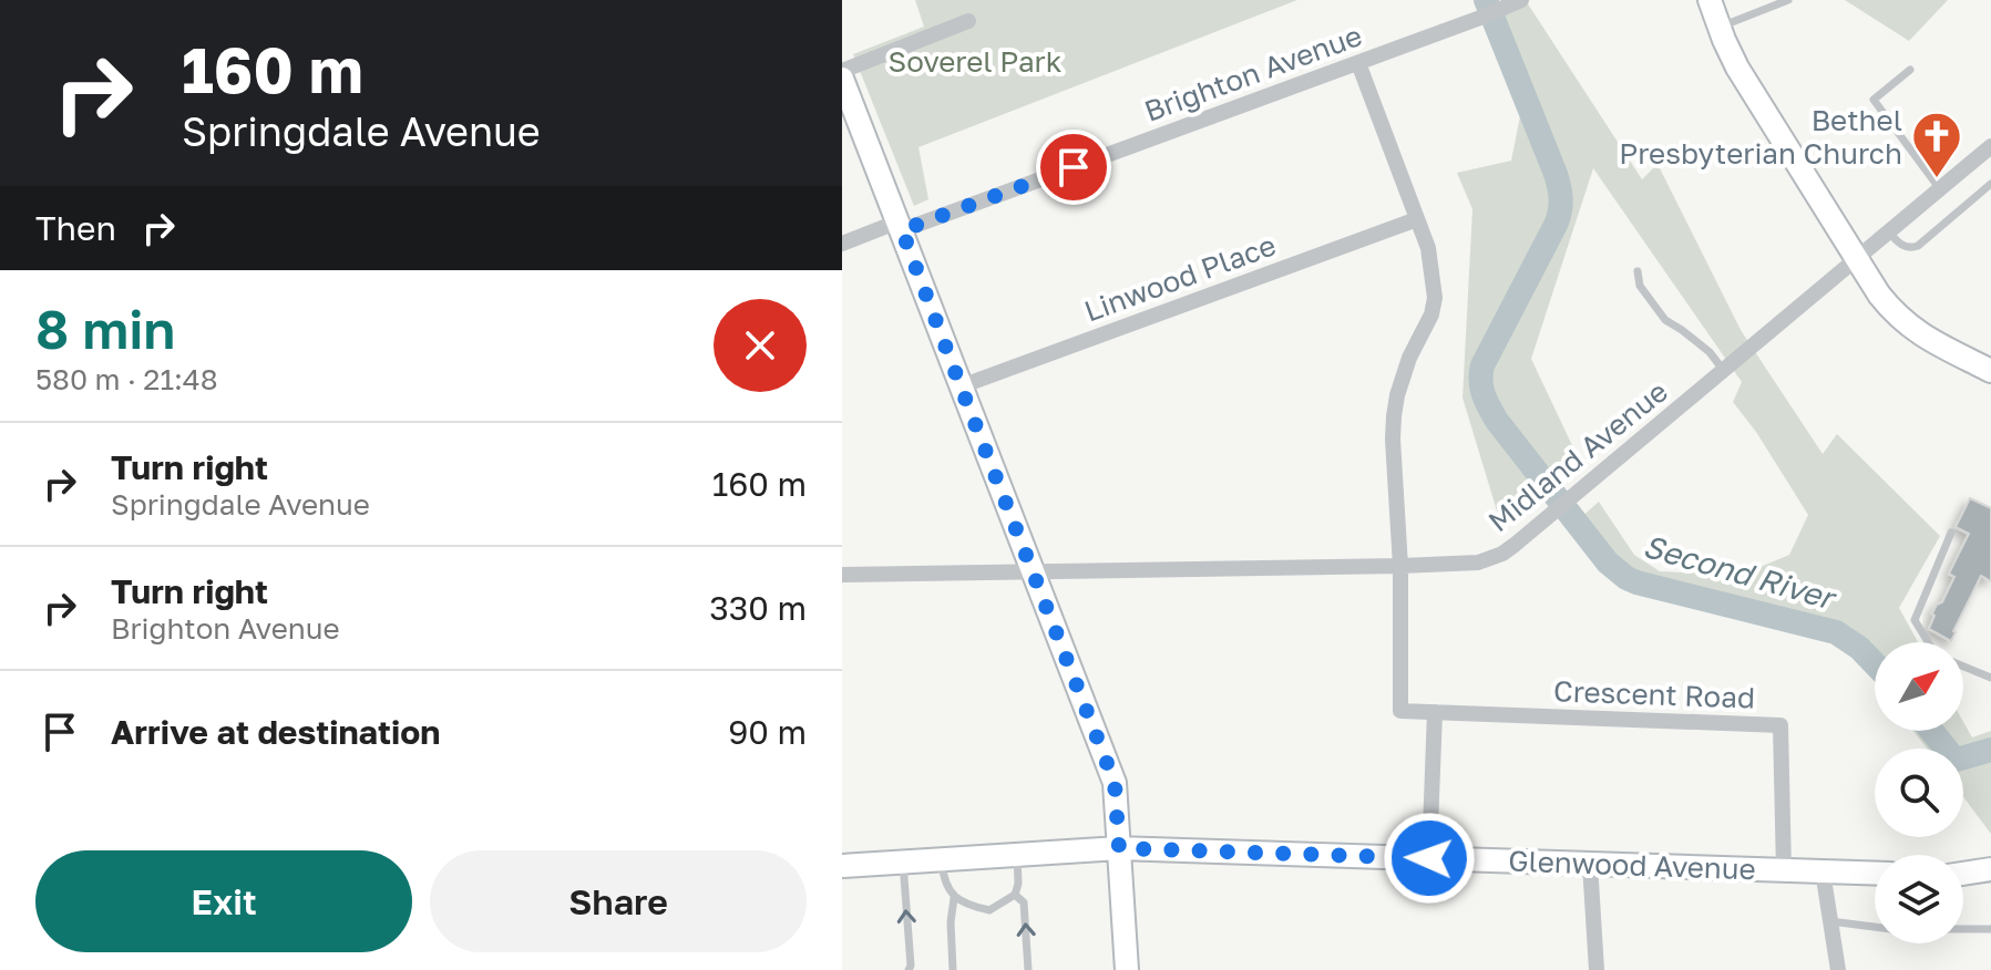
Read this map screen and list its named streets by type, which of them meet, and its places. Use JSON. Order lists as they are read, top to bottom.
{
  "streets": {
    "street": [
      "Brighton Avenue",
      "Linwood Place",
      "Midland Avenue",
      "Crescent Road",
      "Glenwood Avenue"
    ]
  },
  "crossings": [
    ["Crescent Road", "Glenwood Avenue"]
  ],
  "water": ["Second River"],
  "parks": ["Soverel Park"],
  "places": {
    "church": ["Bethel Presbyterian Church"]
  },
  "north": "top right",
  "page": {
    "turn": ["160 m", "Springdale Avenue"],
    "then": "Then",
    "heading": ["8 min", "580 m · 21:48"],
    "list": [
      {
        "name": "Turn right",
        "note": "Springdale Avenue",
        "value": "160 m"
      },
      {
        "name": "Turn right",
        "note": "Brighton Avenue",
        "value": "330 m"
      },
      {
        "name": "Arrive at destination",
        "value": "90 m"
      }
    ],
    "buttons": ["Exit", "Share"]
  }
}
